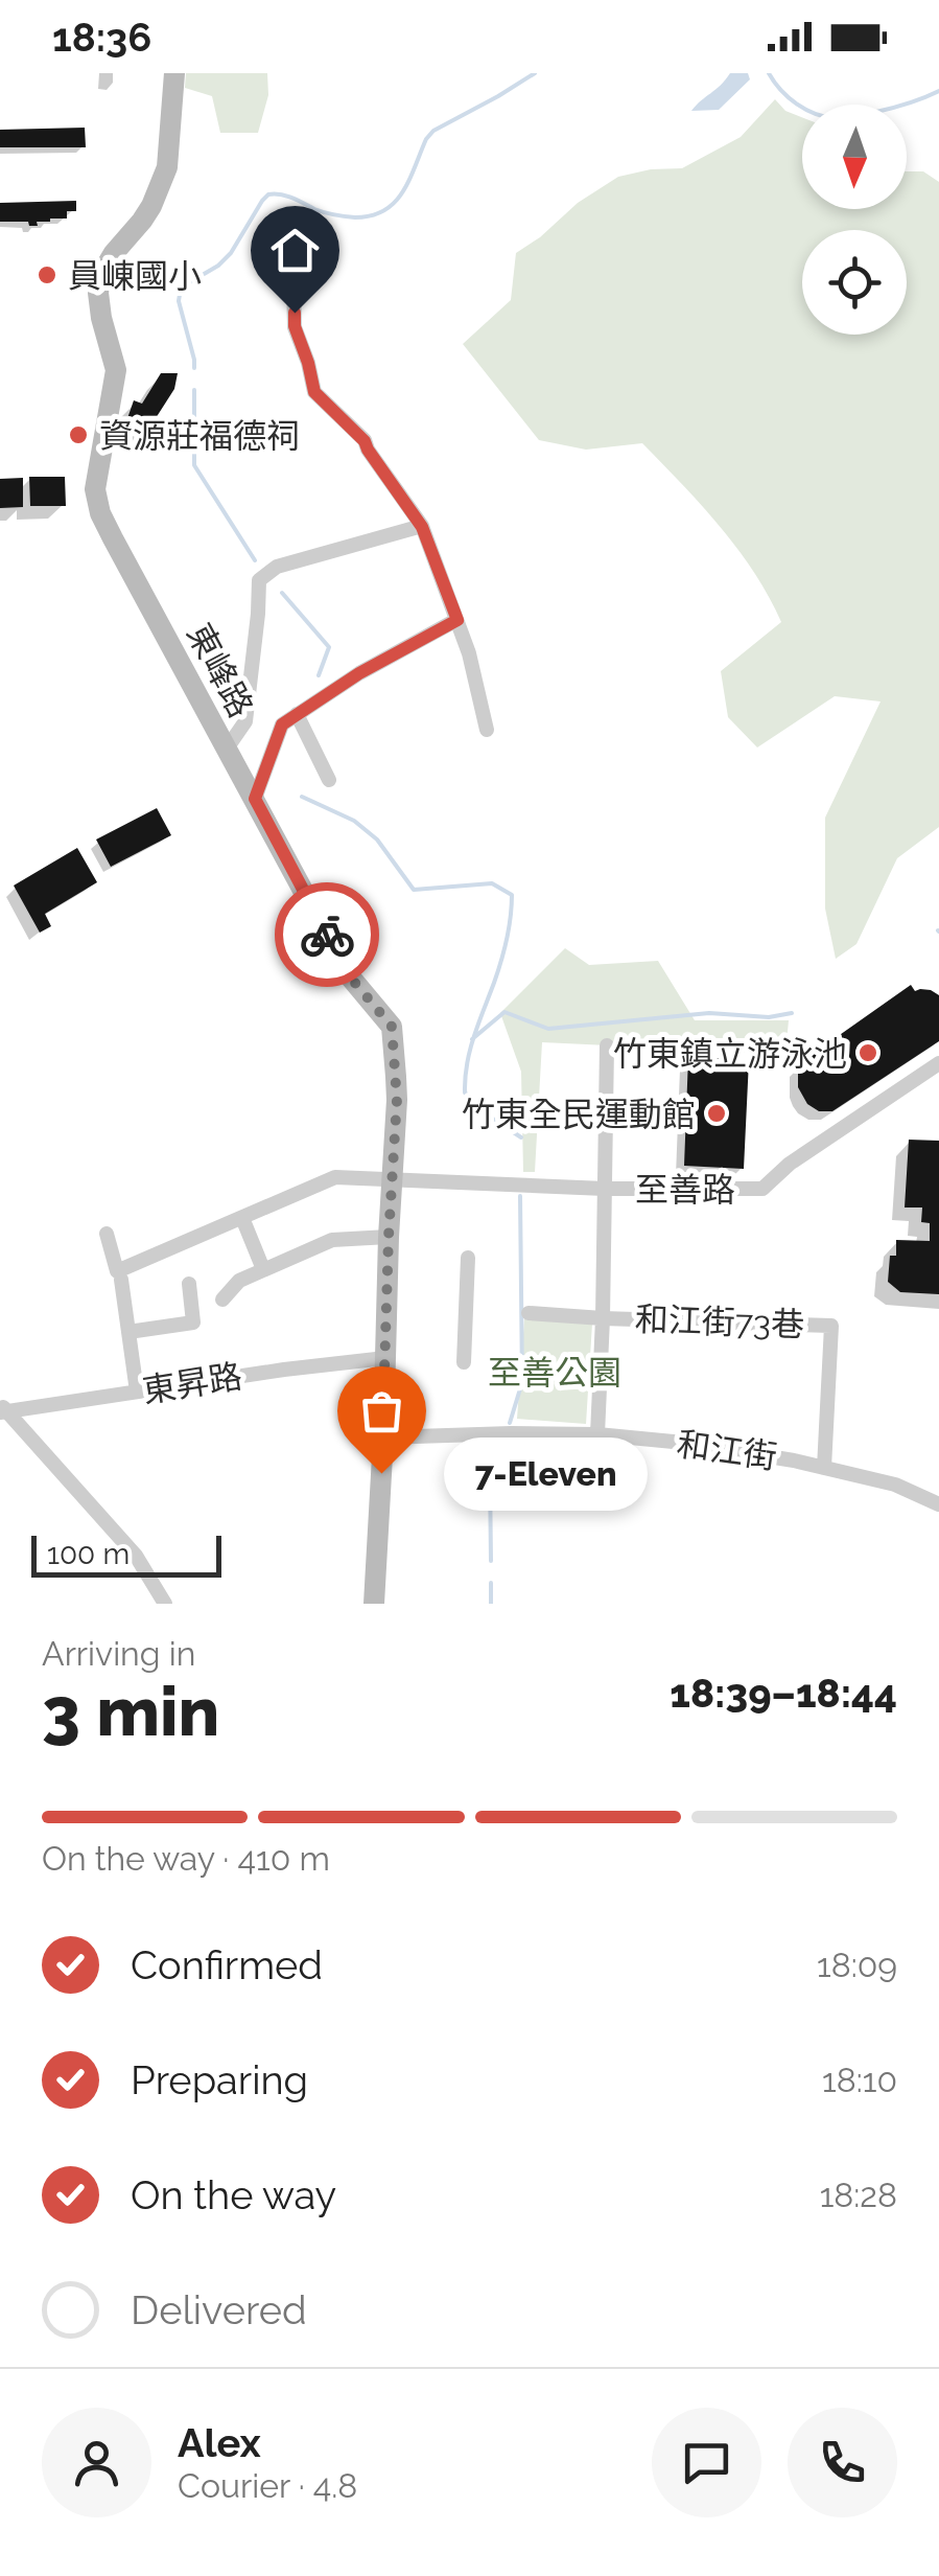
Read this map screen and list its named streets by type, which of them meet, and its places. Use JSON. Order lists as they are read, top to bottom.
{
  "streets": {
    "main road": ["東峰路"],
    "street": [
      "至善路",
      "和江街73巷",
      "東昇路",
      "和江街"
    ]
  },
  "crossings": [
    ["東峰路", "至善路"],
    ["東峰路", "東昇路"],
    ["東峰路", "和江街"],
    ["和江街73巷", "和江街"]
  ],
  "parks": ["至善公園"],
  "places": [
    "員崠國小",
    "資源莊福德祠",
    "竹東鎮立游泳池",
    "竹東全民運動館",
    "7-Eleven"
  ],
  "scale_bar": "100 m",
  "north": "bottom",
  "page": {
    "status": "18:36",
    "bubble": "7-Eleven",
    "scale": "100 m",
    "heading": ["3 min", "Arriving in", "18:39–18:44"],
    "panel": ["Alex", "Courier · 4.8"],
    "bar": "On the way · 410 m",
    "list": [
      ["Confirmed", "18:09"],
      ["Preparing", "18:10"],
      ["On the way", "18:28"],
      "Delivered"
    ]
  }
}
